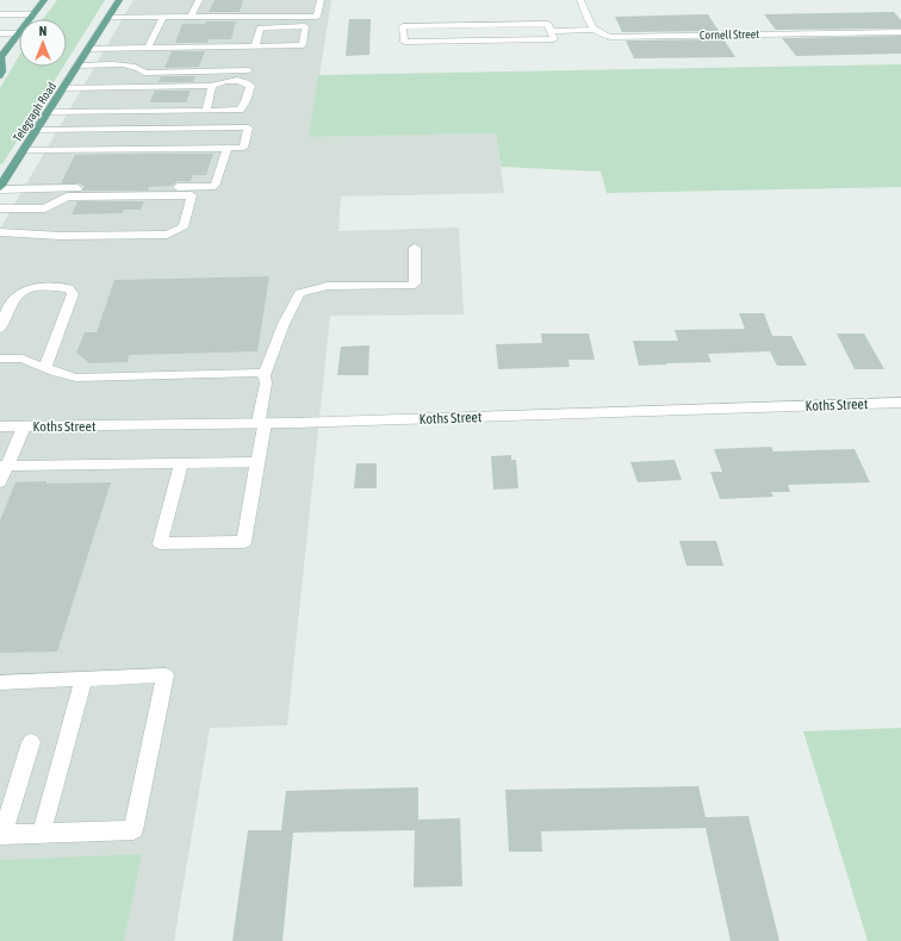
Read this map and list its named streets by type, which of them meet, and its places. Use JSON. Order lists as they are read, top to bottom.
{
  "streets": {
    "main road": ["Telegraph Road"],
    "street": ["Cornell Street", "Koths Street"]
  },
  "north": "top"
}
